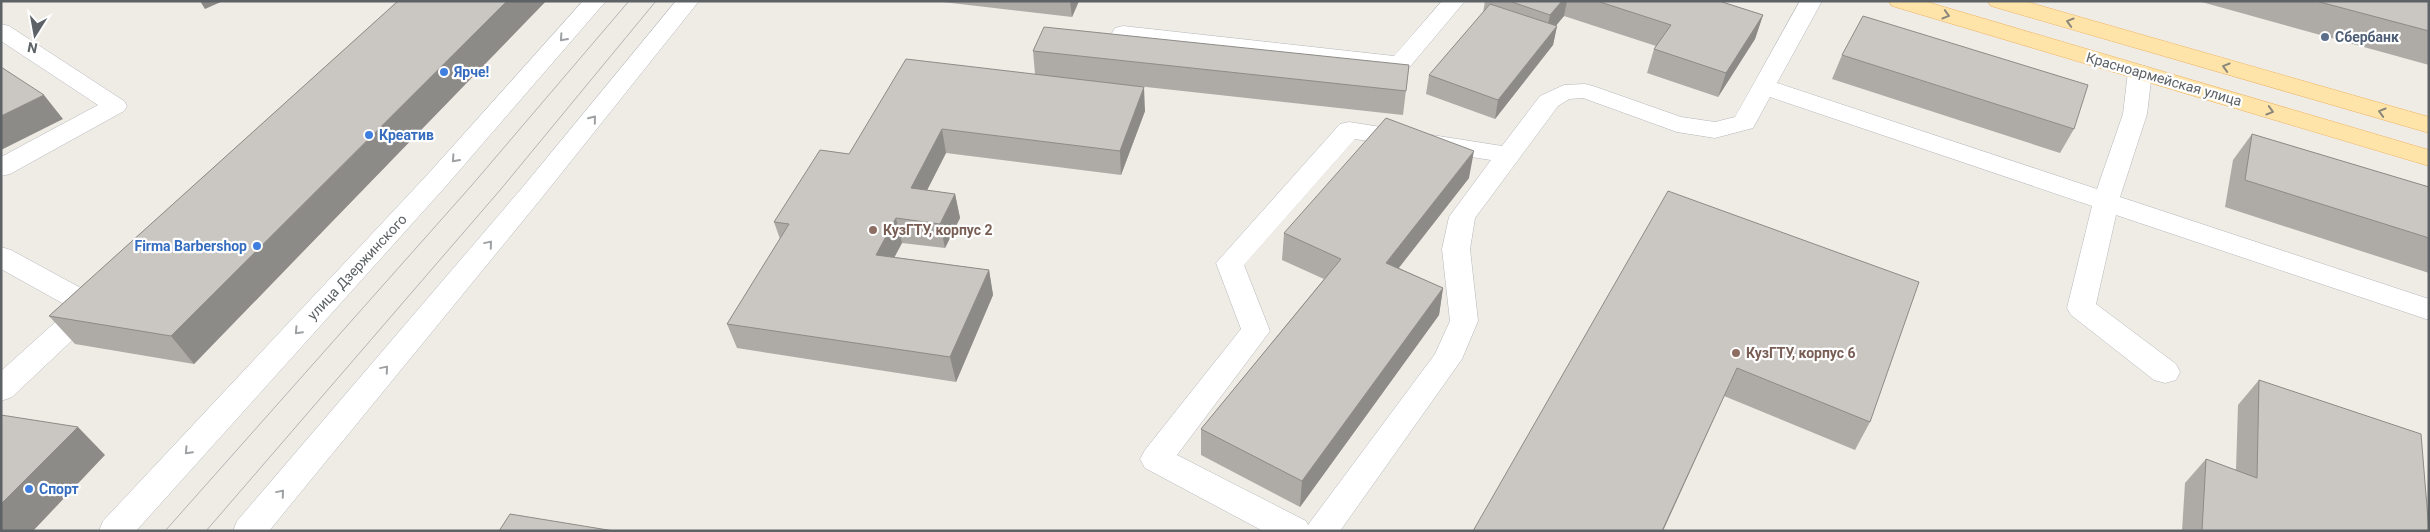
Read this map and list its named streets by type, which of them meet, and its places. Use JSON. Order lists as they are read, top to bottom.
{
  "streets": {
    "main road": ["Красноармейская улица"],
    "street": ["улица Дзержинского"]
  },
  "places": [
    "Сбербанк",
    "Ярче!",
    "Креатив",
    "КузГТУ, корпус 2",
    "Firma Barbershop",
    "КузГТУ, корпус 6",
    "Спорт"
  ],
  "north": "bottom"
}
